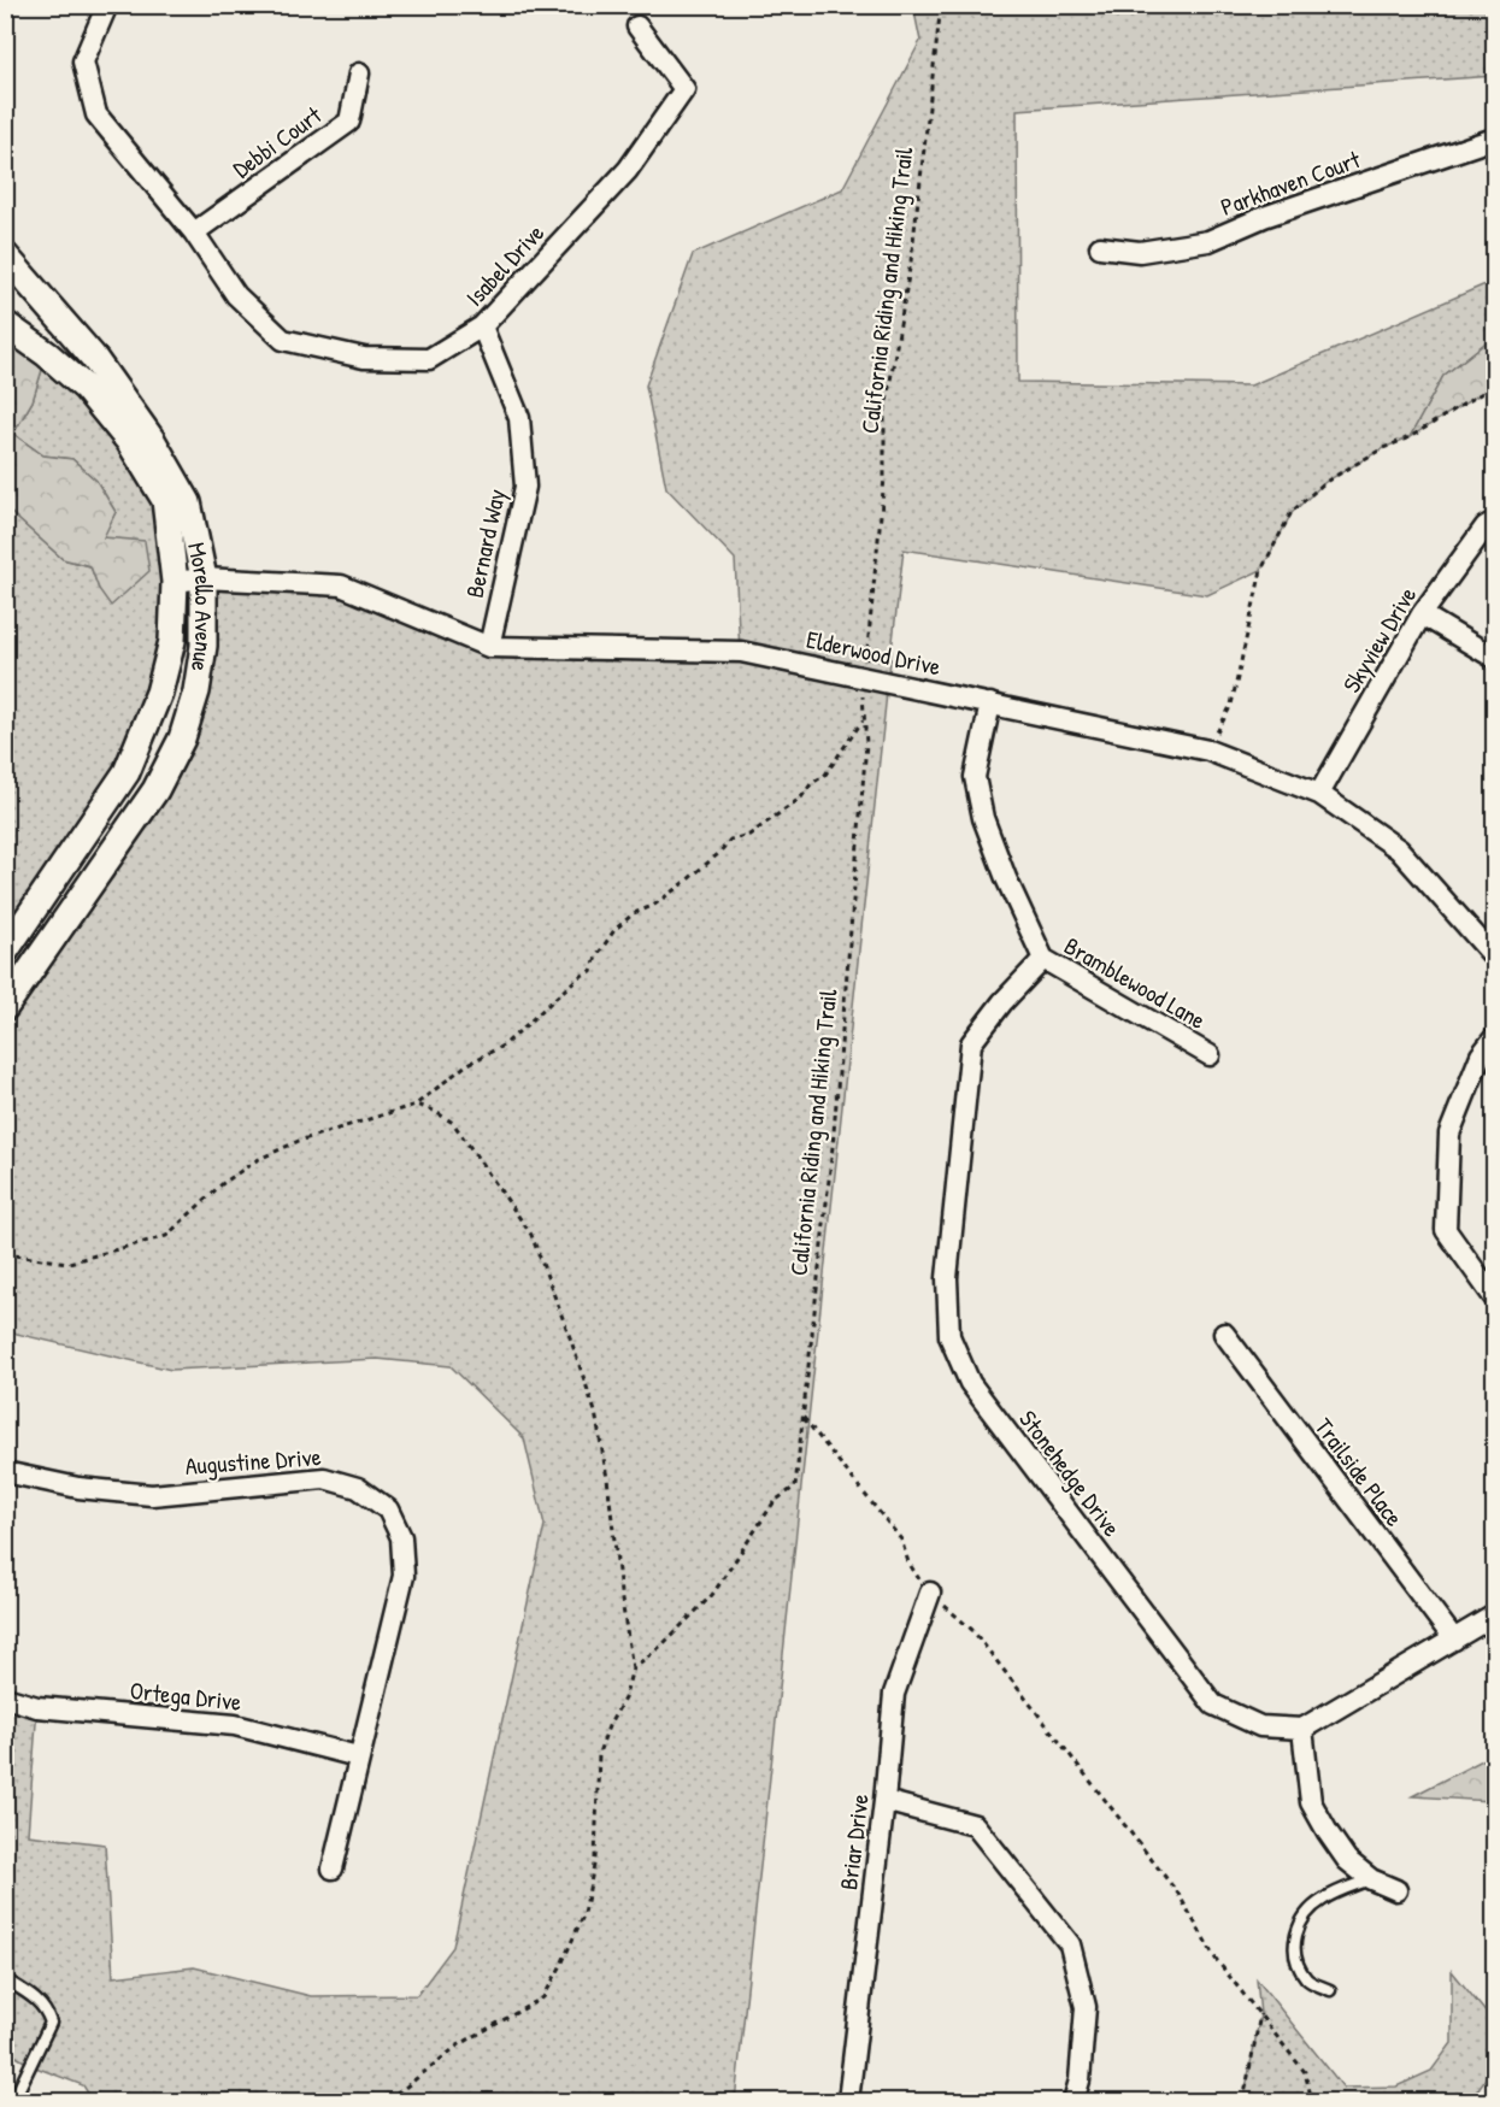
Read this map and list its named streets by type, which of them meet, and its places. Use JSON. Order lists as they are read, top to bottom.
{
  "streets": {
    "street": [
      "Debbi Court",
      "Parkhaven Court",
      "Isabel Drive",
      "Bernard Way",
      "Morello Avenue",
      "Skyview Drive",
      "Elderwood Drive",
      "Bramblewood Lane",
      "Augustine Drive",
      "Trailside Place",
      "Stonehedge Drive",
      "Ortega Drive",
      "Briar Drive"
    ],
    "path": ["California Riding and Hiking Trail"]
  },
  "crossings": [
    ["Debbi Court", "Isabel Drive"],
    ["Isabel Drive", "Bernard Way"],
    ["California Riding and Hiking Trail", "Elderwood Drive"],
    ["Bernard Way", "Elderwood Drive"],
    ["Morello Avenue", "Elderwood Drive"],
    ["Skyview Drive", "Elderwood Drive"],
    ["Elderwood Drive", "Bramblewood Lane"],
    ["Bramblewood Lane", "Stonehedge Drive"],
    ["Augustine Drive", "Ortega Drive"]
  ]
}
